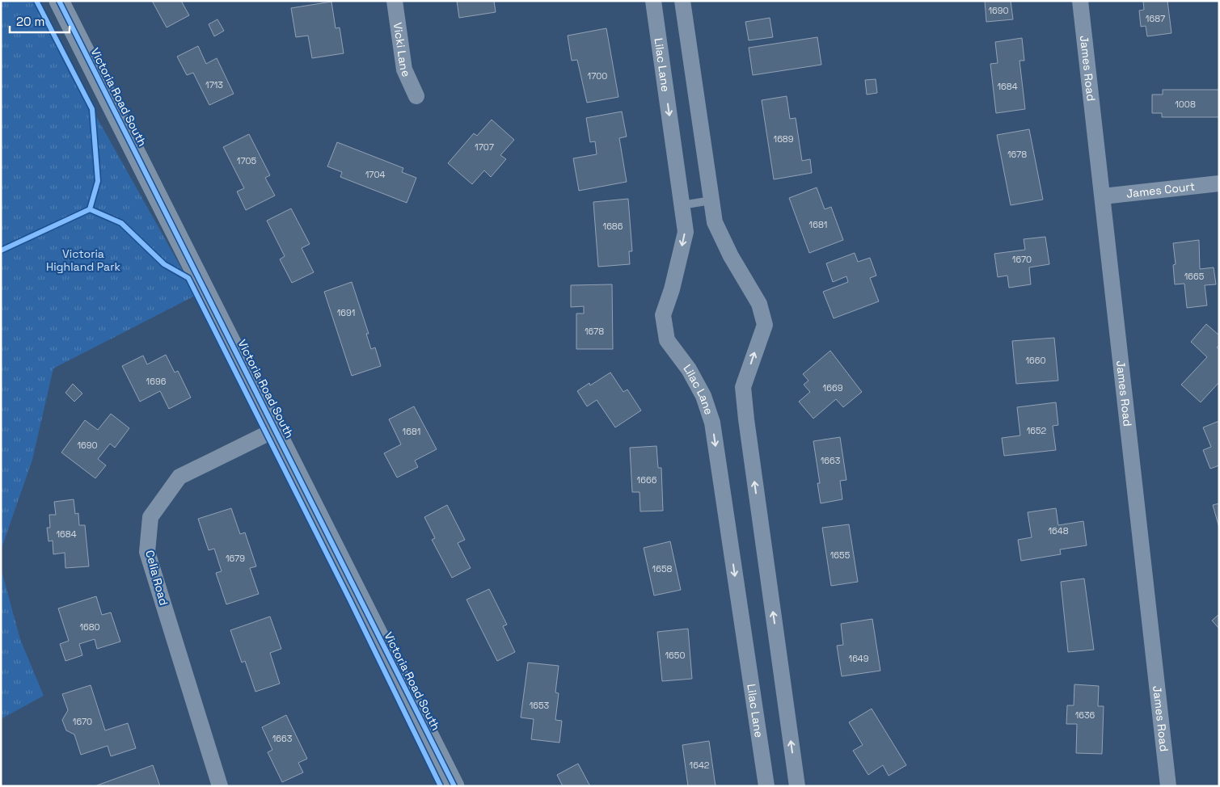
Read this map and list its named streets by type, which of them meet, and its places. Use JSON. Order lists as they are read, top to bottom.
{
  "streets": {
    "street": [
      "Vicki Lane",
      "Lilac Lane",
      "James Road",
      "Victoria Road South",
      "James Court",
      "Celia Road"
    ]
  },
  "crossings": [
    ["James Road", "James Court"],
    ["Victoria Road South", "Celia Road"]
  ],
  "parks": ["Victoria Highland Park"],
  "house_numbers": [
    "1690",
    "1687",
    "1700",
    "1713",
    "1684",
    "1008",
    "1689",
    "1707",
    "1678",
    "1705",
    "1704",
    "1681",
    "1686",
    "1670",
    "1665",
    "1691",
    "1678",
    "1660",
    "1696",
    "1669",
    "1652",
    "1681",
    "1690",
    "1663",
    "1666",
    "1648",
    "1684",
    "1655",
    "1679",
    "1658",
    "1680",
    "1650",
    "1649",
    "1653",
    "1636",
    "1670",
    "1663",
    "1642"
  ],
  "scale_bar": "20 m"
}
